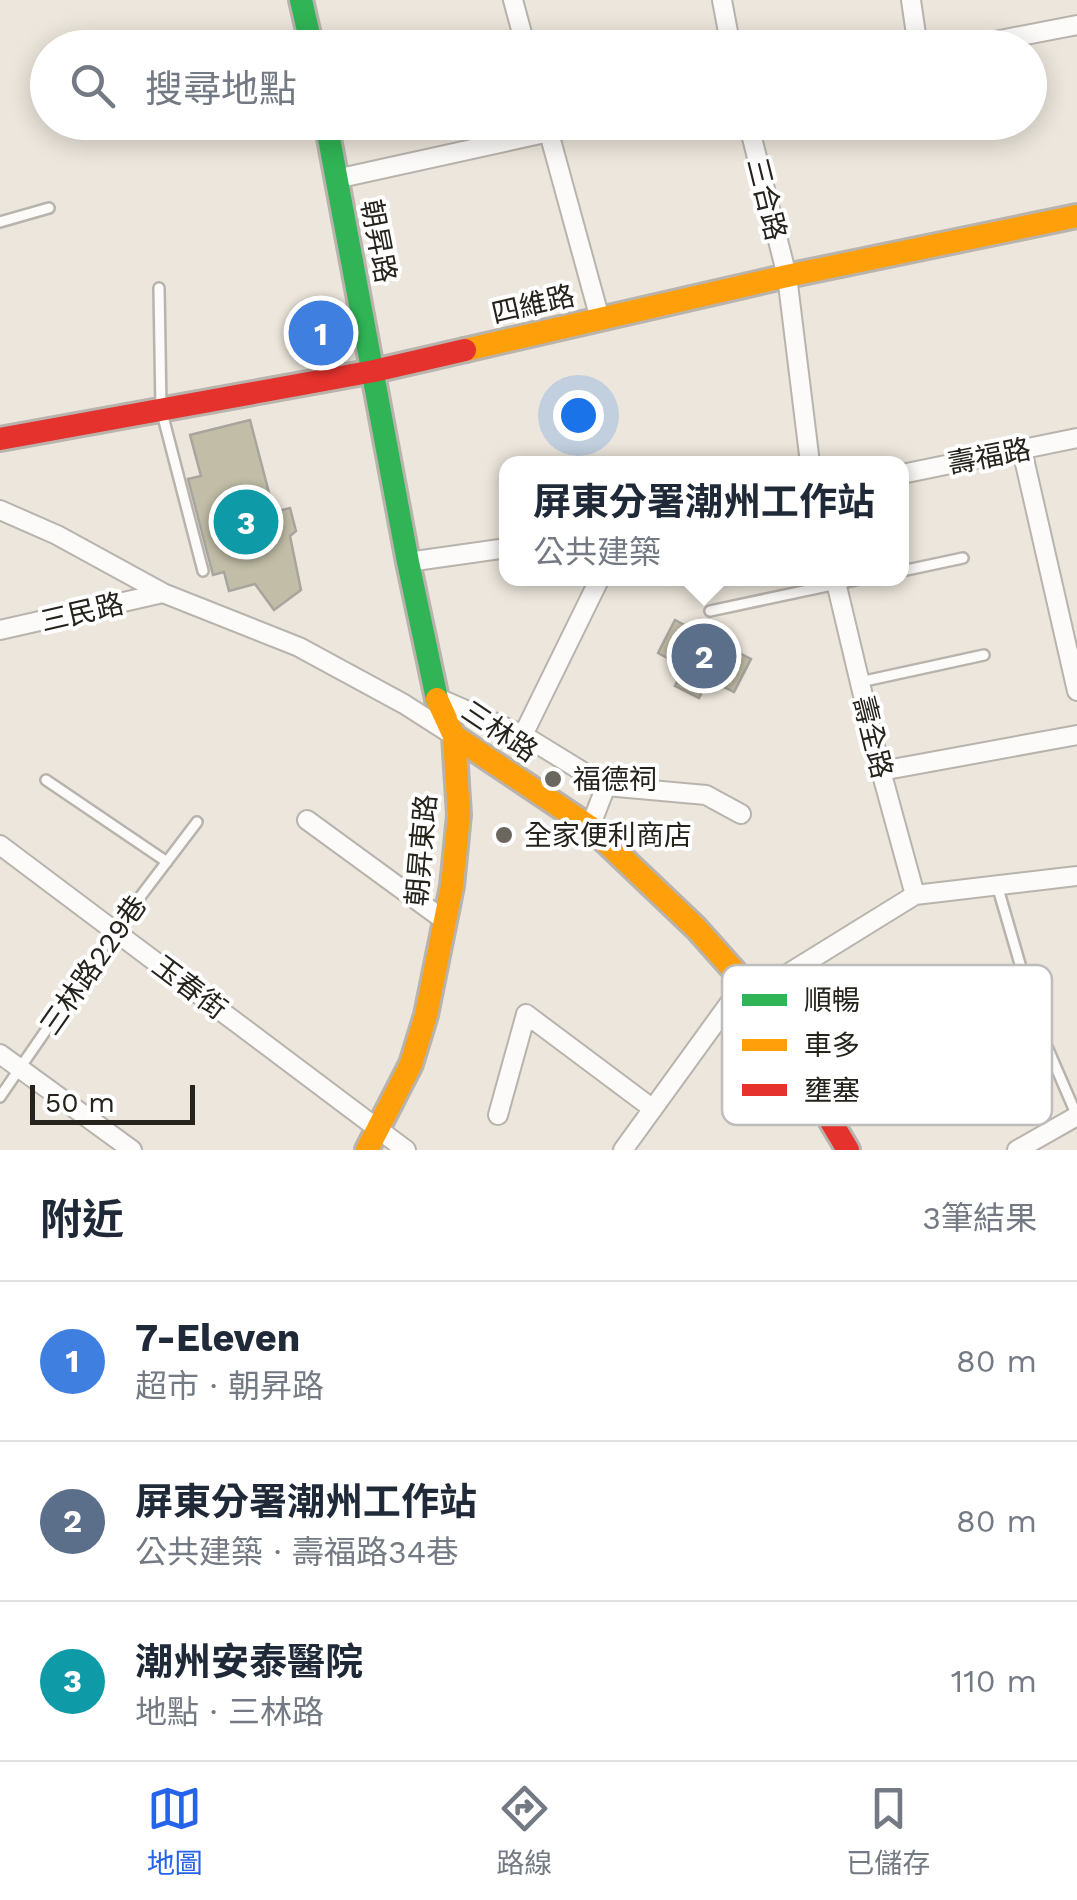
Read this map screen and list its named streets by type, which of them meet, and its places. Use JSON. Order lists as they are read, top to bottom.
{
  "streets": {
    "main road": [
      "朝昇路",
      "四維路",
      "三林路",
      "朝昇東路"
    ],
    "street": [
      "三合路",
      "壽福路",
      "三民路",
      "壽全路",
      "玉春街"
    ],
    "lane": ["三林路229巷"]
  },
  "crossings": [
    ["三合路", "四維路"],
    ["朝昇路", "四維路"],
    ["朝昇路", "朝昇東路"],
    ["四維路", "朝昇東路"],
    ["三民路", "三林路"],
    ["三林路", "朝昇東路"],
    ["朝昇東路", "玉春街"],
    ["三林路229巷", "玉春街"]
  ],
  "places": ["福德祠", "全家便利商店"],
  "legend": ["順暢", "車多", "壅塞"],
  "scale_bar": "50 m",
  "page": {
    "search": "搜尋地點",
    "pins": ["1", "3", "2"],
    "popup": ["屏東分署潮州工作站", "公共建築"],
    "scale": "50 m",
    "heading": ["附近", "3筆結果"],
    "list": [
      {
        "mark": "1",
        "name": "7-Eleven",
        "note": "超市 · 朝昇路",
        "value": "80 m"
      },
      {
        "mark": "2",
        "name": "屏東分署潮州工作站",
        "note": "公共建築 · 壽福路34巷",
        "value": "80 m"
      },
      {
        "mark": "3",
        "name": "潮州安泰醫院",
        "note": "地點 · 三林路",
        "value": "110 m"
      }
    ],
    "nav": ["地圖", "路線", "已儲存"]
  }
}
